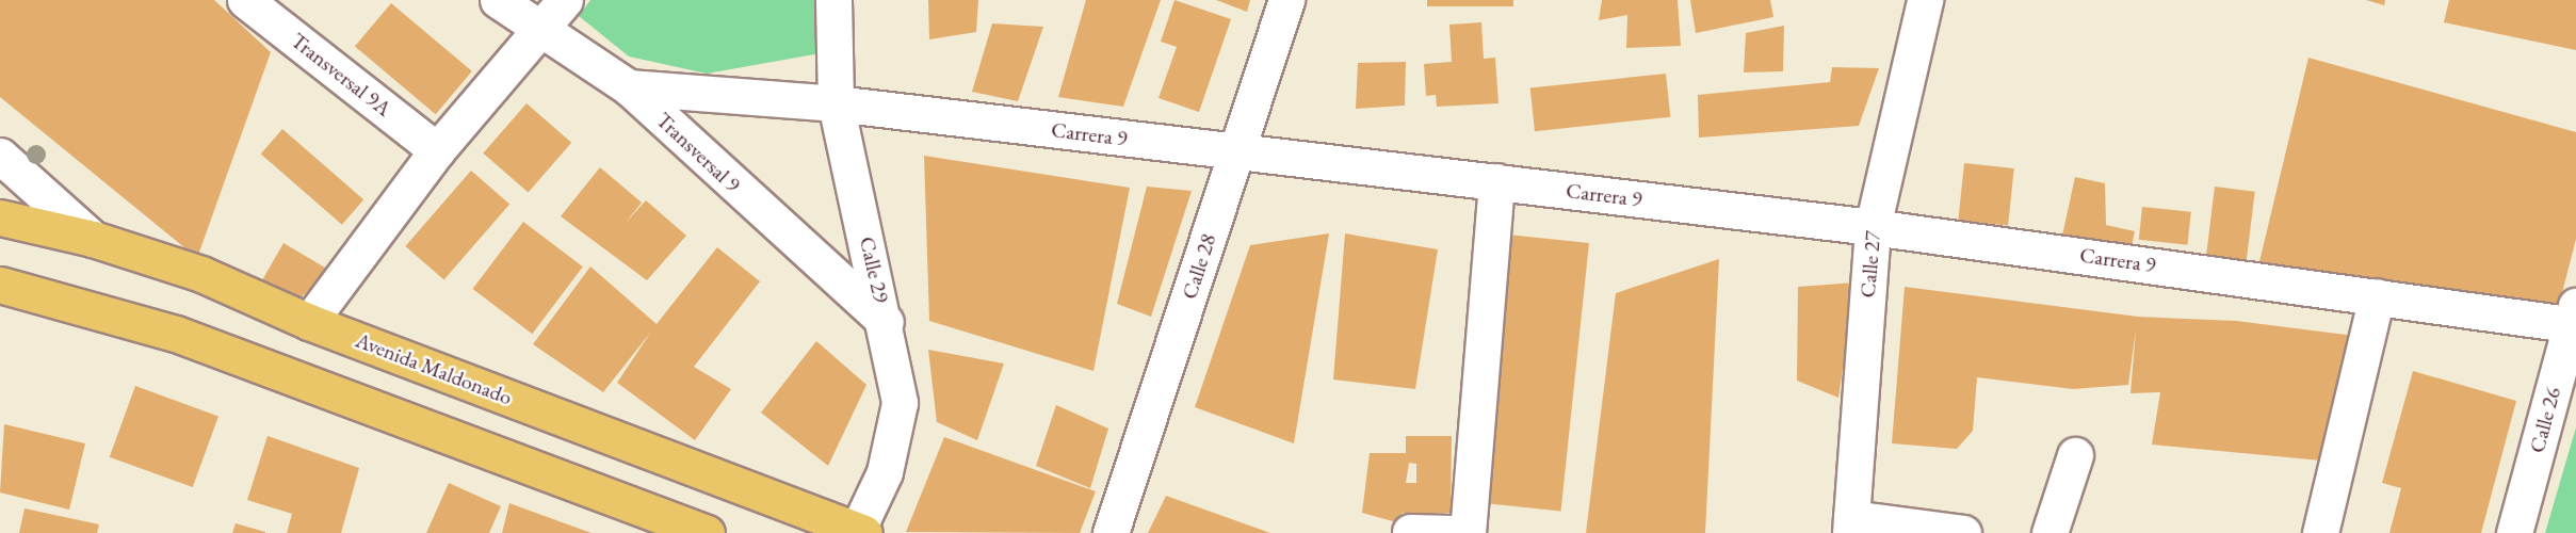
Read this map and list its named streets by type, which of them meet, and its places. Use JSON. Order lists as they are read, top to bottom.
{
  "streets": {
    "main road": ["Avenida Maldonado"],
    "street": [
      "Transversal 9A",
      "Carrera 9",
      "Transversal 9",
      "Calle 27",
      "Calle 28",
      "Calle 29",
      "Calle 26"
    ]
  },
  "crossings": [
    ["Carrera 9", "Transversal 9"],
    ["Carrera 9", "Calle 27"],
    ["Carrera 9", "Calle 28"],
    ["Carrera 9", "Calle 29"],
    ["Carrera 9", "Calle 26"],
    ["Transversal 9", "Calle 29"],
    ["Calle 29", "Avenida Maldonado"]
  ]
}
